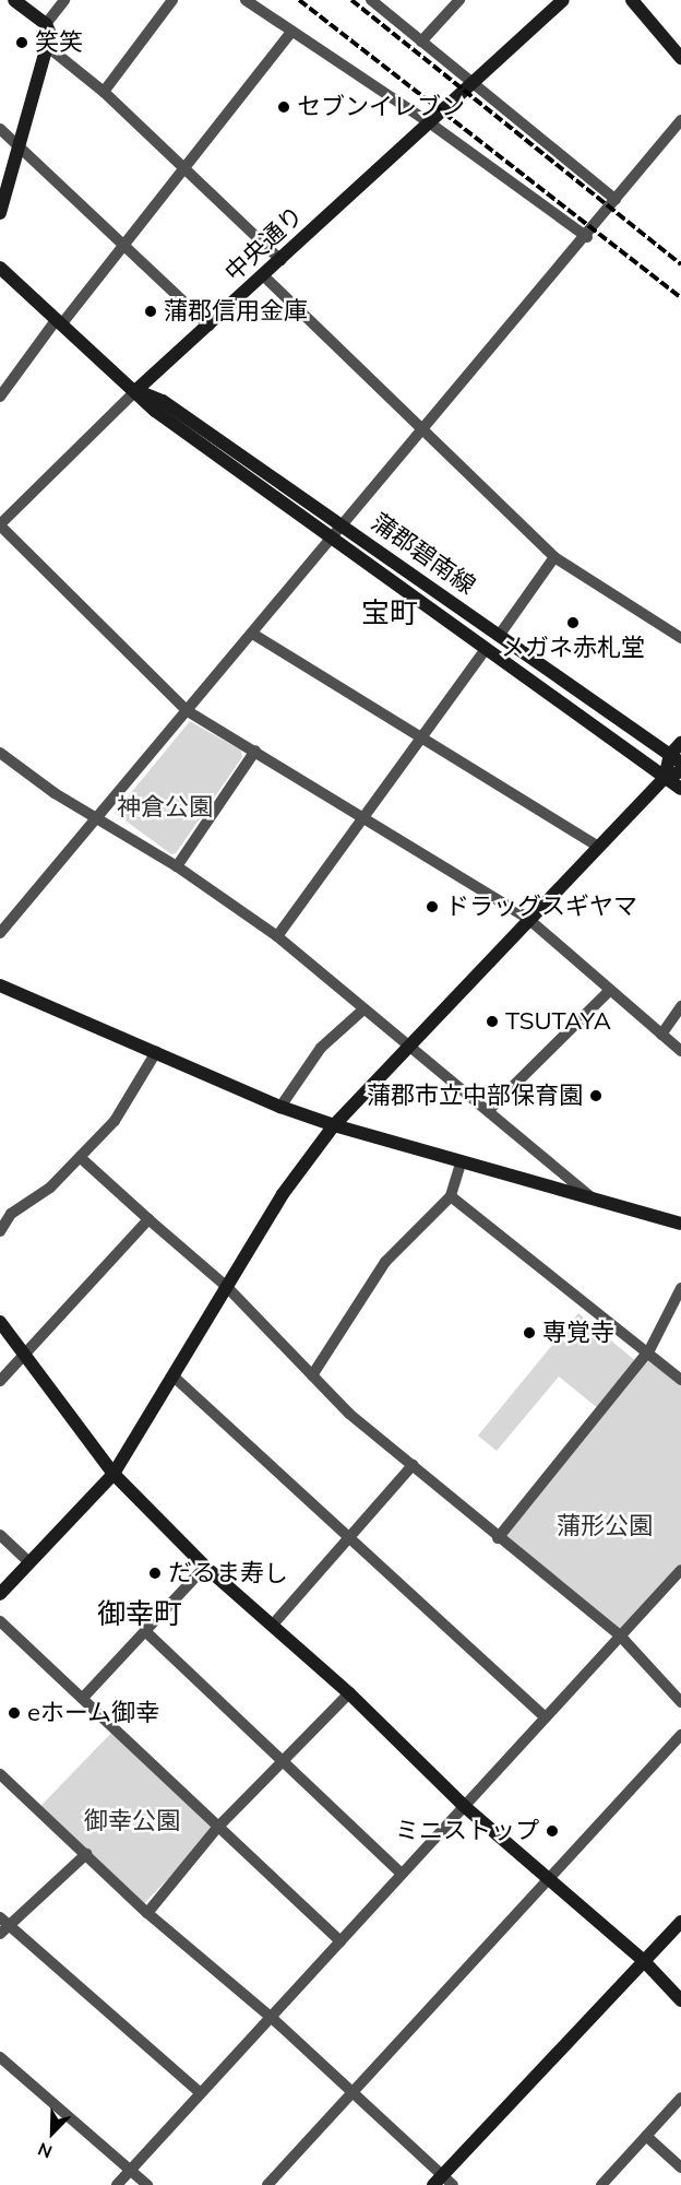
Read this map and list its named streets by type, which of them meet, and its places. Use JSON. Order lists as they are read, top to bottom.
{
  "streets": {
    "street": ["中央通り", "蒲郡碧南線"]
  },
  "crossings": [
    ["中央通り", "蒲郡碧南線"]
  ],
  "districts": ["宝町", "御幸町"],
  "parks": ["神倉公園", "蒲形公園", "御幸公園"],
  "places": [
    "笑笑",
    "セブンイレブン",
    "蒲郡信用金庫",
    "メガネ赤札堂",
    "ドラッグスギヤマ",
    "TSUTAYA",
    "蒲郡市立中部保育園",
    "専覚寺",
    "だるま寿し",
    "eホーム御幸",
    "ミニストップ"
  ],
  "north": "bottom left"
}
